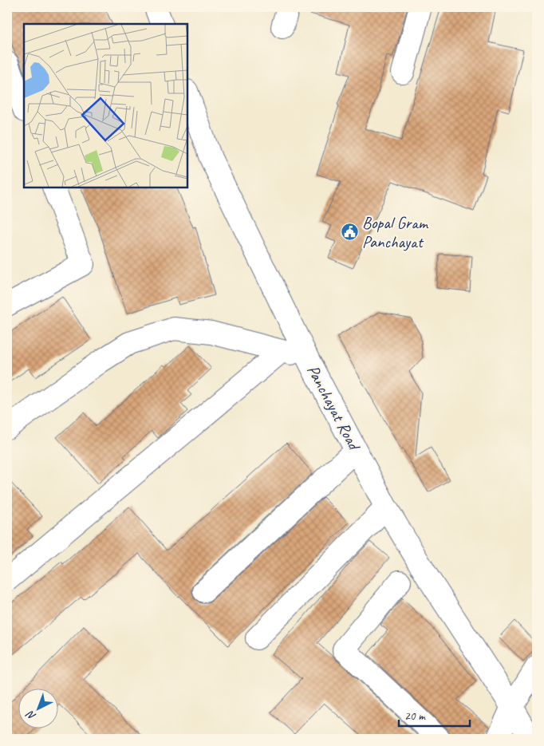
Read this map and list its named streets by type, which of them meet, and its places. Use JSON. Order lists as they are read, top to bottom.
{
  "streets": {
    "street": ["Panchayat Road"]
  },
  "places": {
    "public building": ["Bopal Gram Panchayat"]
  },
  "scale_bar": "20 m",
  "north": "bottom left"
}
